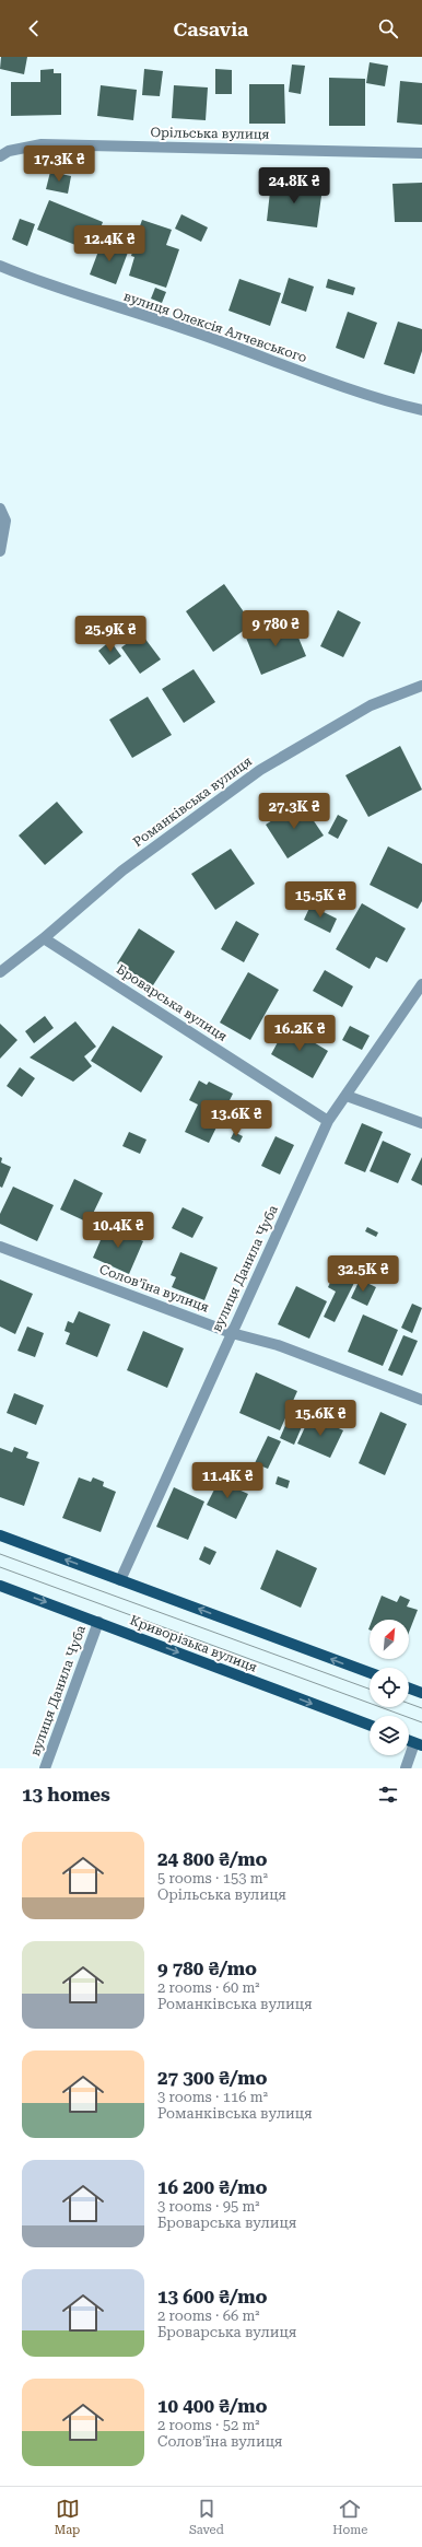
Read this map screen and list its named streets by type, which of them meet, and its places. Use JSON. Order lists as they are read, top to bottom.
{
  "streets": {
    "main road": ["Криворізька вулиця"],
    "street": [
      "Орільська вулиця",
      "вулиця Олексія Алчевського",
      "Романківська вулиця",
      "Броварська вулиця",
      "вулиця Данила Чуба",
      "Соловʼїна вулиця"
    ]
  },
  "crossings": [
    ["Романківська вулиця", "Броварська вулиця"],
    ["Броварська вулиця", "вулиця Данила Чуба"],
    ["вулиця Данила Чуба", "Соловʼїна вулиця"],
    ["вулиця Данила Чуба", "Криворізька вулиця"]
  ],
  "north": "top right",
  "page": {
    "header": "Casavia",
    "price": [
      "17.3K ₴",
      "24.8K ₴",
      "12.4K ₴",
      "9 780 ₴",
      "25.9K ₴",
      "27.3K ₴",
      "15.5K ₴",
      "16.2K ₴",
      "13.6K ₴",
      "10.4K ₴",
      "32.5K ₴",
      "15.6K ₴",
      "11.4K ₴"
    ],
    "heading": "13 homes",
    "list": [
      {
        "name": "24 800 ₴/mo",
        "note": "5 rooms · 153 m² · Орільська вулиця"
      },
      {
        "name": "9 780 ₴/mo",
        "note": "2 rooms · 60 m² · Романківська вулиця"
      },
      {
        "name": "27 300 ₴/mo",
        "note": "3 rooms · 116 m² · Романківська вулиця"
      },
      {
        "name": "16 200 ₴/mo",
        "note": "3 rooms · 95 m² · Броварська вулиця"
      },
      {
        "name": "13 600 ₴/mo",
        "note": "2 rooms · 66 m² · Броварська вулиця"
      },
      {
        "name": "10 400 ₴/mo",
        "note": "2 rooms · 52 m² · Соловʼїна вулиця"
      }
    ],
    "tabs": ["Map", "Saved", "Home"]
  }
}
